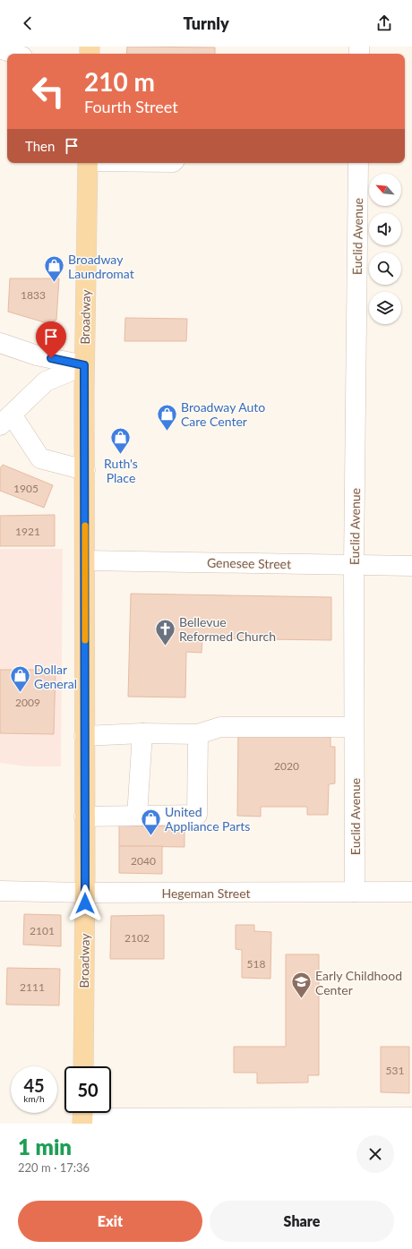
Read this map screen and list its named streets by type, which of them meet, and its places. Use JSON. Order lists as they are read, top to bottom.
{
  "streets": {
    "main road": ["Broadway"],
    "street": ["Euclid Avenue", "Genesee Street", "Hegeman Street"]
  },
  "crossings": [
    ["Euclid Avenue", "Genesee Street"],
    ["Euclid Avenue", "Hegeman Street"],
    ["Broadway", "Genesee Street"],
    ["Broadway", "Hegeman Street"]
  ],
  "places": {
    "shop": [
      "Broadway Laundromat",
      "Broadway Auto Care Center",
      "Ruth's Place",
      "Dollar General",
      "United Appliance Parts"
    ],
    "church": ["Bellevue Reformed Church"],
    "school or university": ["Early Childhood Center"]
  },
  "house_numbers": [
    "1833",
    "1905",
    "1921",
    "2009",
    "2020",
    "2040",
    "2101",
    "2102",
    "518",
    "2111",
    "531"
  ],
  "north": "top left",
  "page": {
    "header": "Turnly",
    "turn": ["210 m", "Fourth Street"],
    "then": "Then",
    "speed": "45 km/h",
    "limit": "50",
    "heading": ["1 min", "220 m · 17:36"],
    "buttons": ["Exit", "Share"]
  }
}
